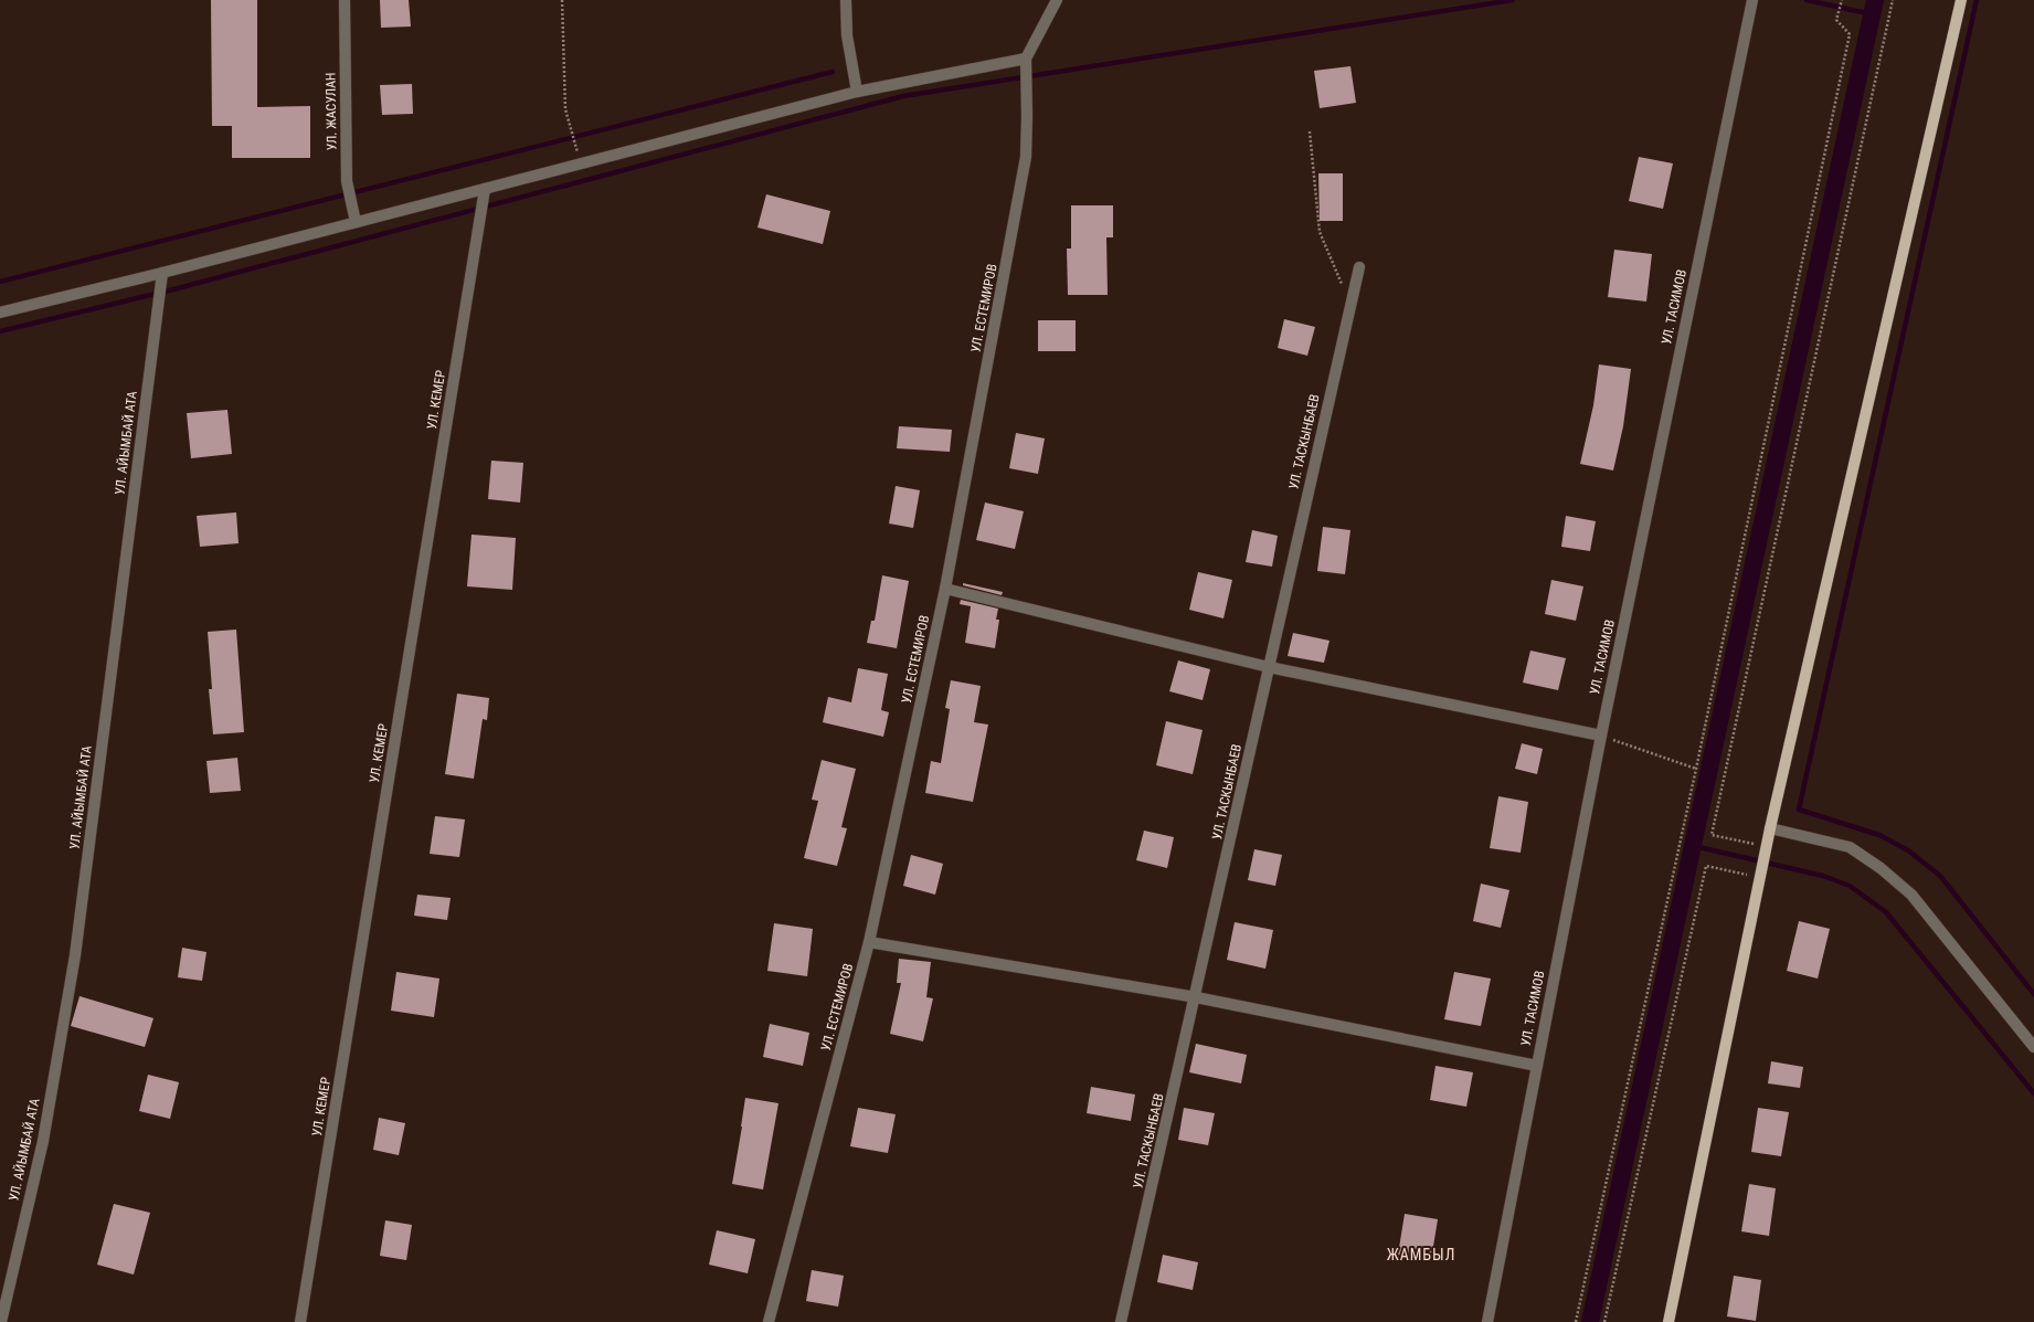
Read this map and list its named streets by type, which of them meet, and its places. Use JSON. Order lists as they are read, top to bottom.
{
  "streets": {
    "street": [
      "УЛ. ЖАСУЛАН",
      "УЛ. ТАСИМОВ",
      "УЛ. ЕСТЕМИРОВ",
      "УЛ. КЕМЕР",
      "УЛ. ТАСКЫНБАЕВ",
      "УЛ. АЙЫМБАЙ АТА"
    ]
  },
  "districts": ["ЖАМБЫЛ"]
}
